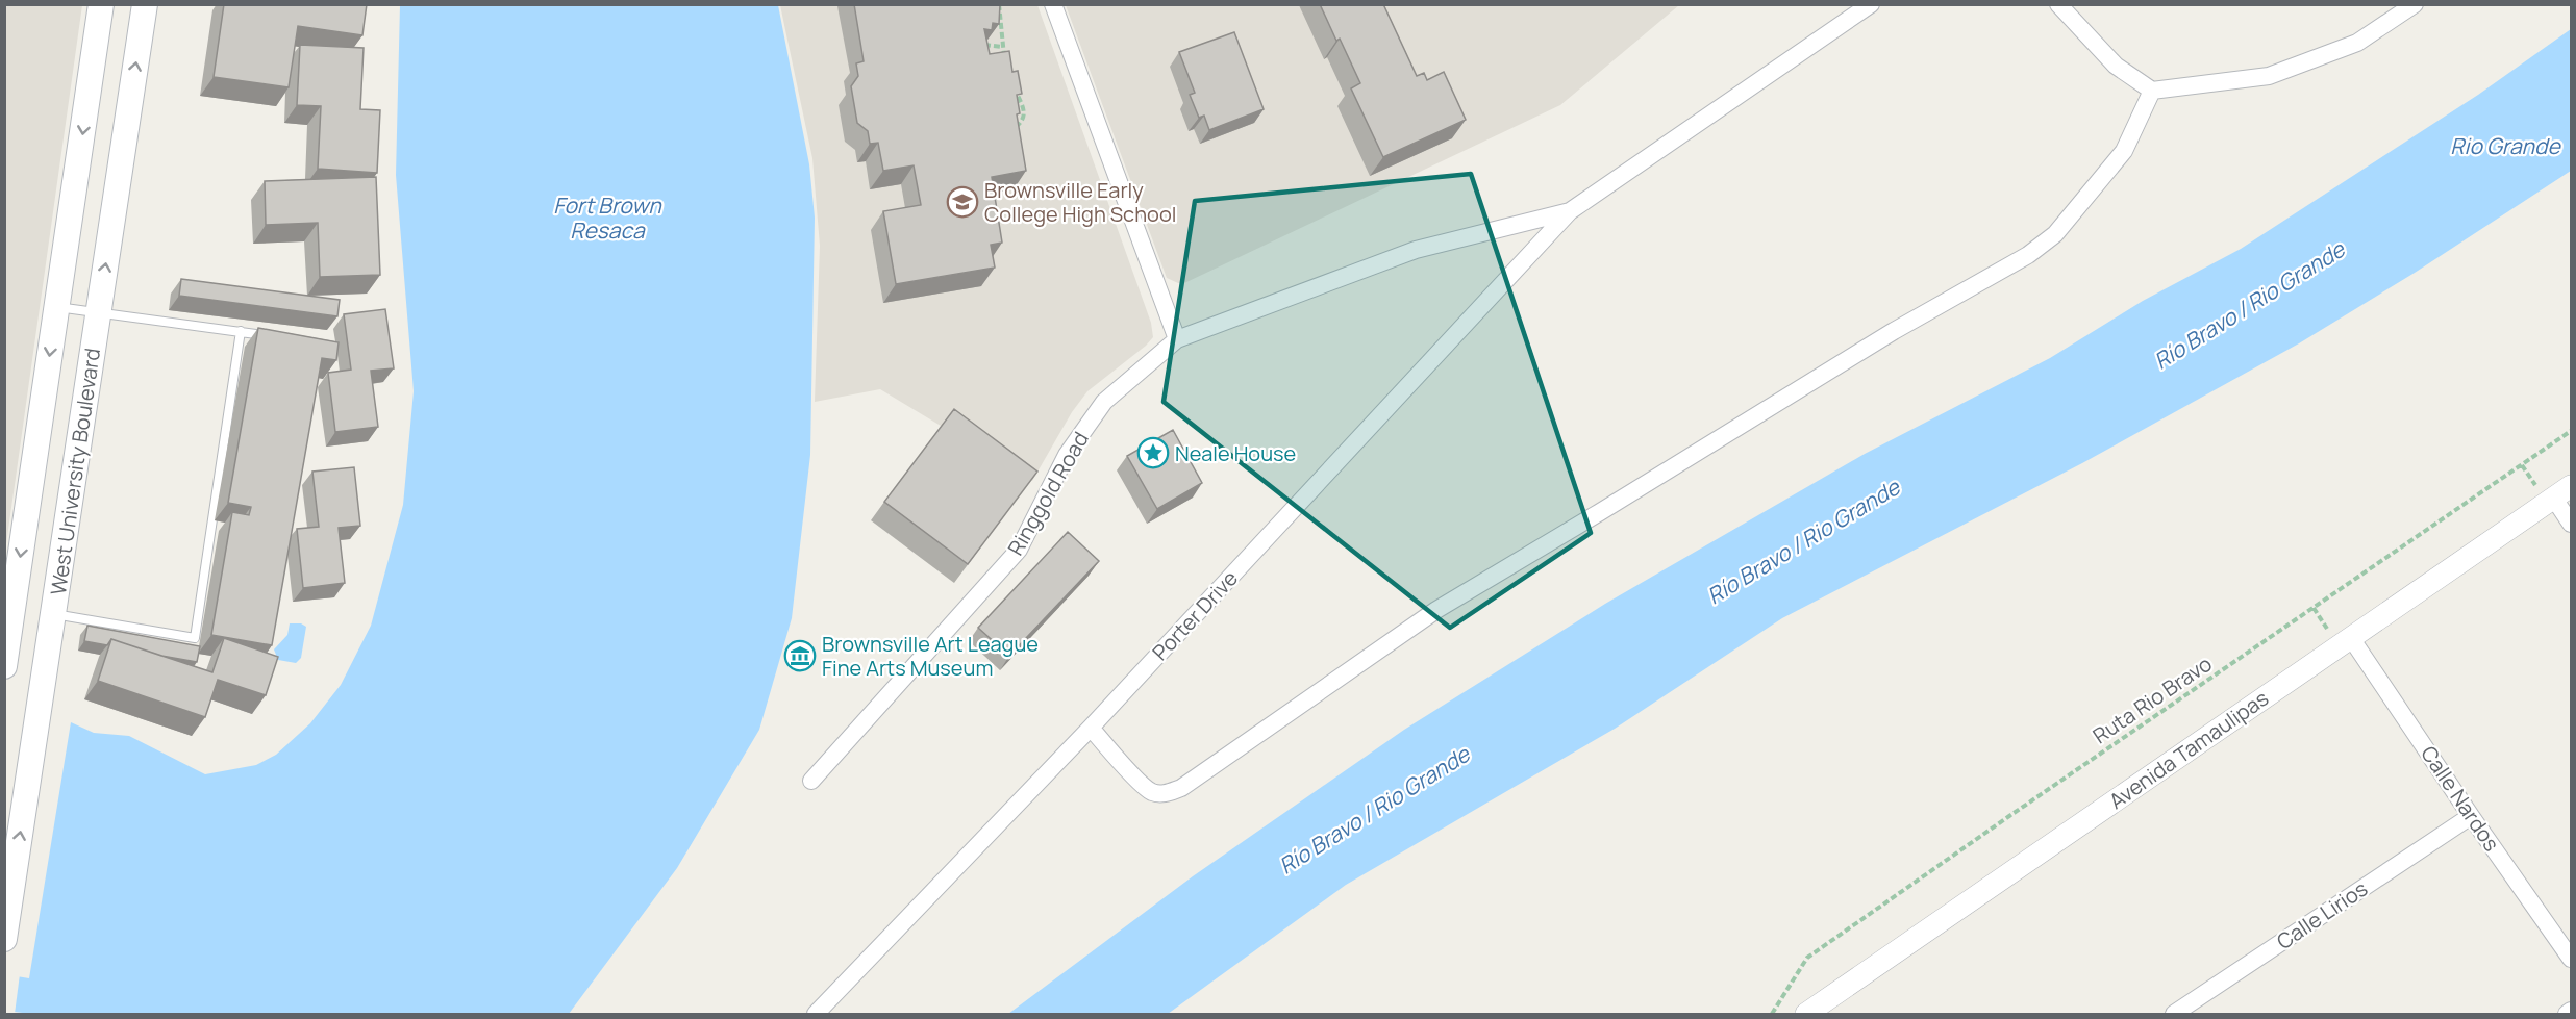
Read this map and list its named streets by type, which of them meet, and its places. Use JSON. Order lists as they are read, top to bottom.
{
  "streets": {
    "main road": ["West University Boulevard"],
    "street": [
      "Ringgold Road",
      "Porter Drive",
      "Avenida Tamaulipas",
      "Calle Nardos",
      "Calle Lirios"
    ],
    "path": ["Ruta Rio Bravo"]
  },
  "crossings": [
    ["Avenida Tamaulipas", "Calle Nardos"],
    ["Calle Nardos", "Calle Lirios"]
  ],
  "water": ["Rio Grande", "Fort Brown Resaca", "Río Bravo / Rio Grande"],
  "places": {
    "school or university": ["Brownsville Early College High School"],
    "place": ["Neale House"],
    "museum": ["Brownsville Art League Fine Arts Museum"]
  }
}
